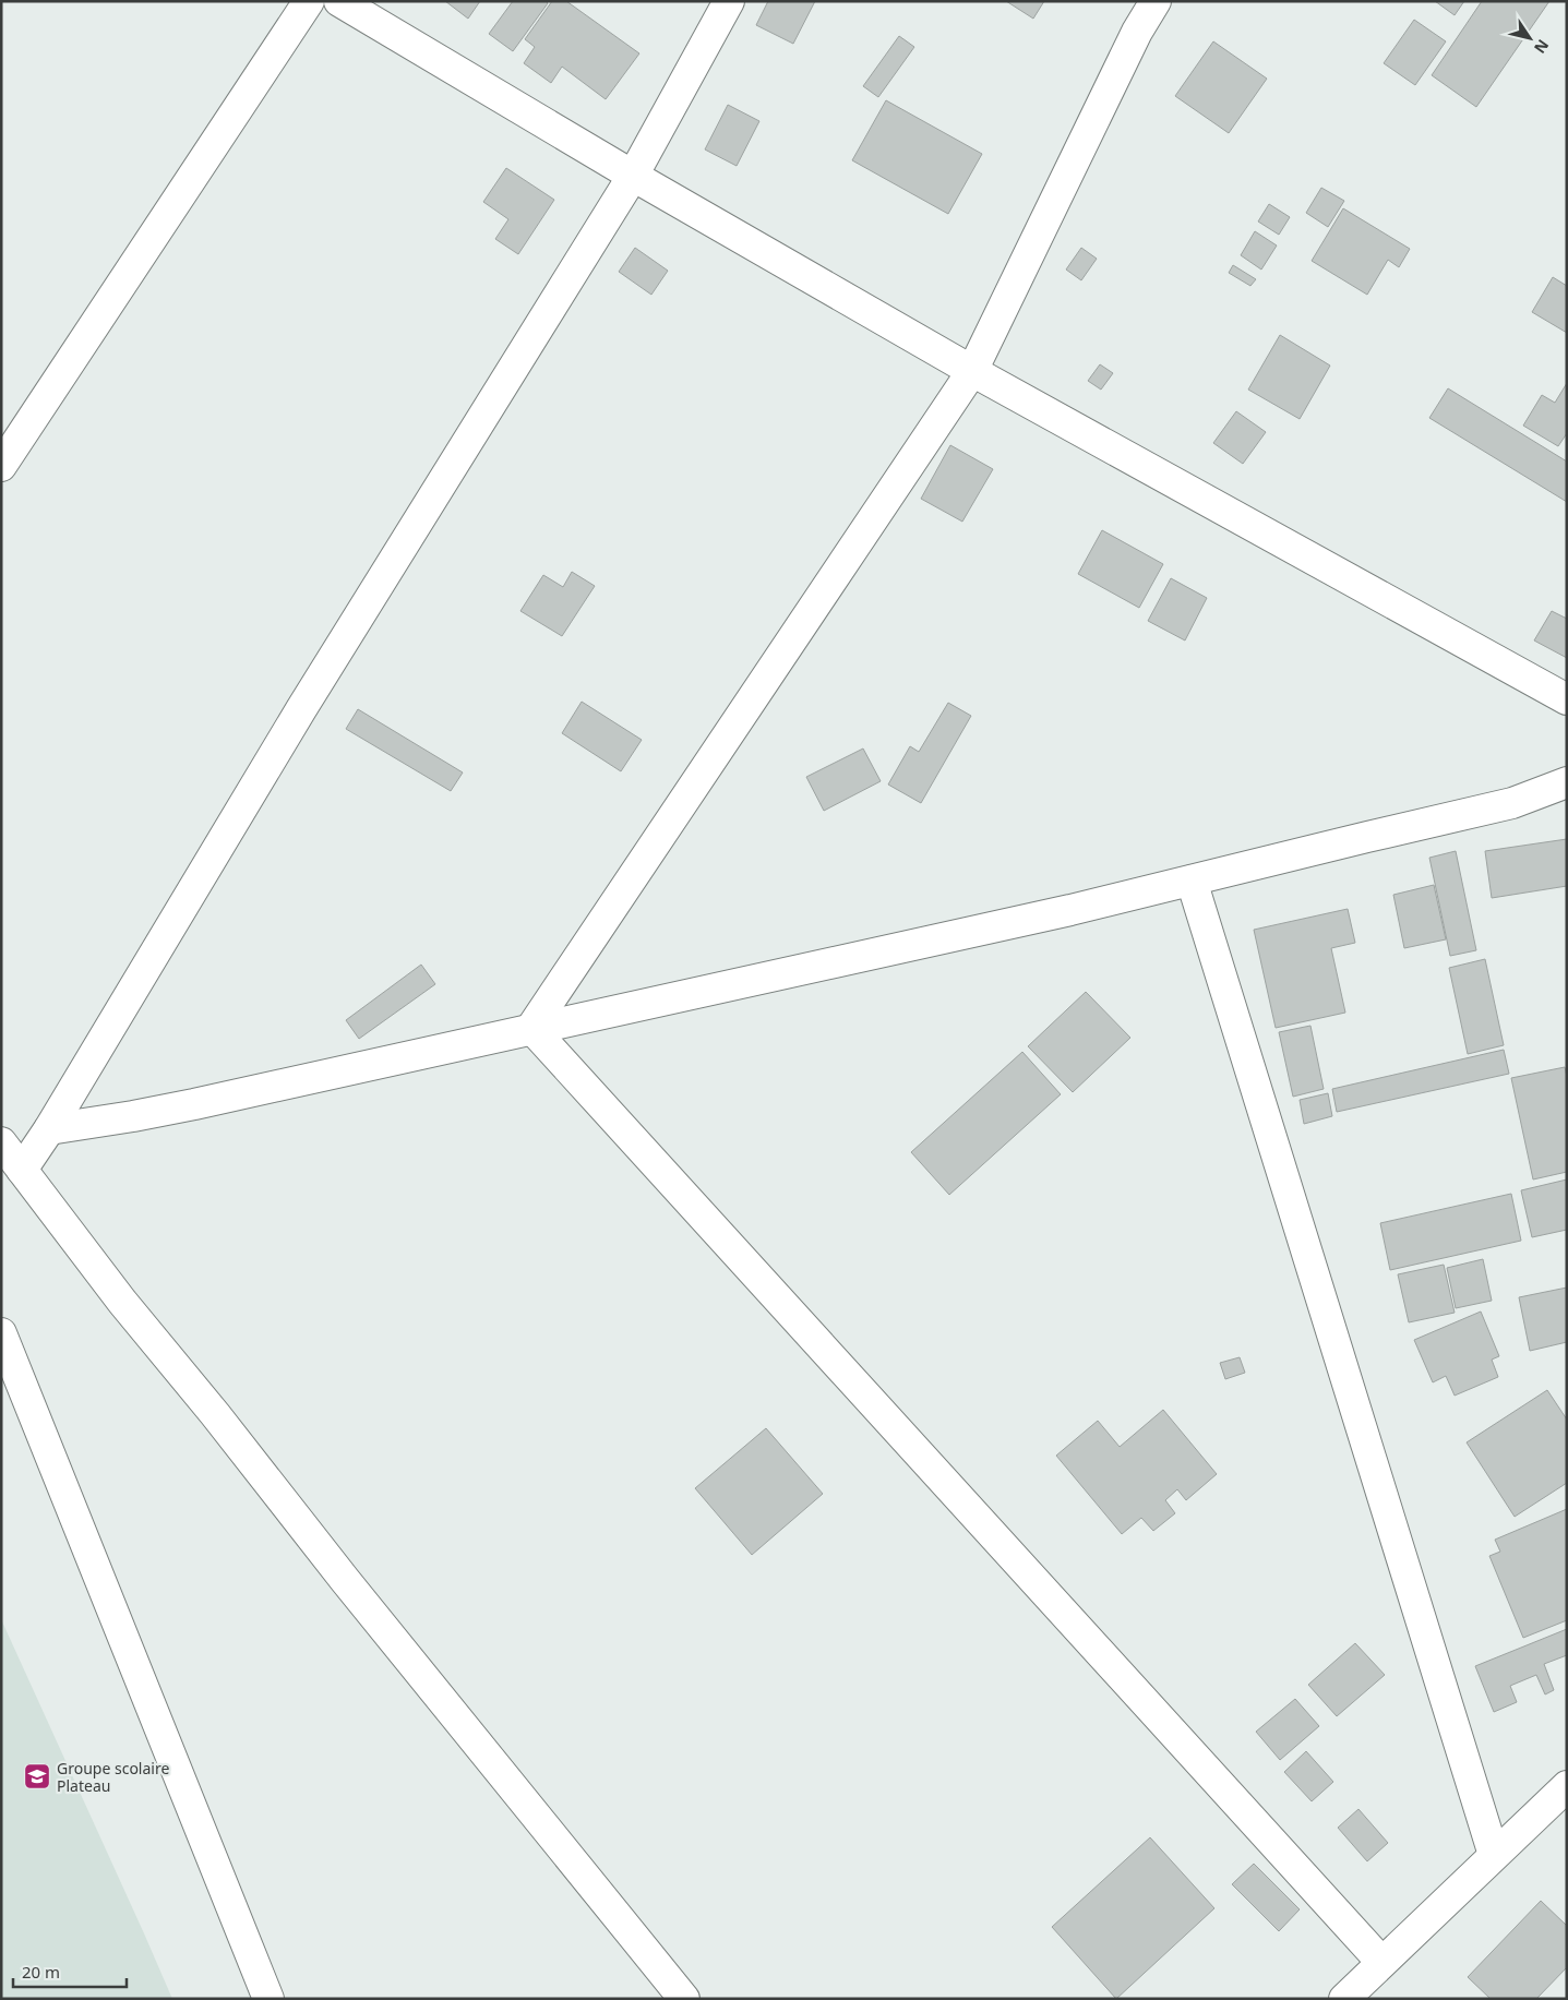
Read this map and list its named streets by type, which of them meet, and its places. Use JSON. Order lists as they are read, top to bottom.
{
  "places": {
    "school or university": ["Groupe scolaire Plateau"]
  },
  "scale_bar": "20 m",
  "north": "bottom right"
}
